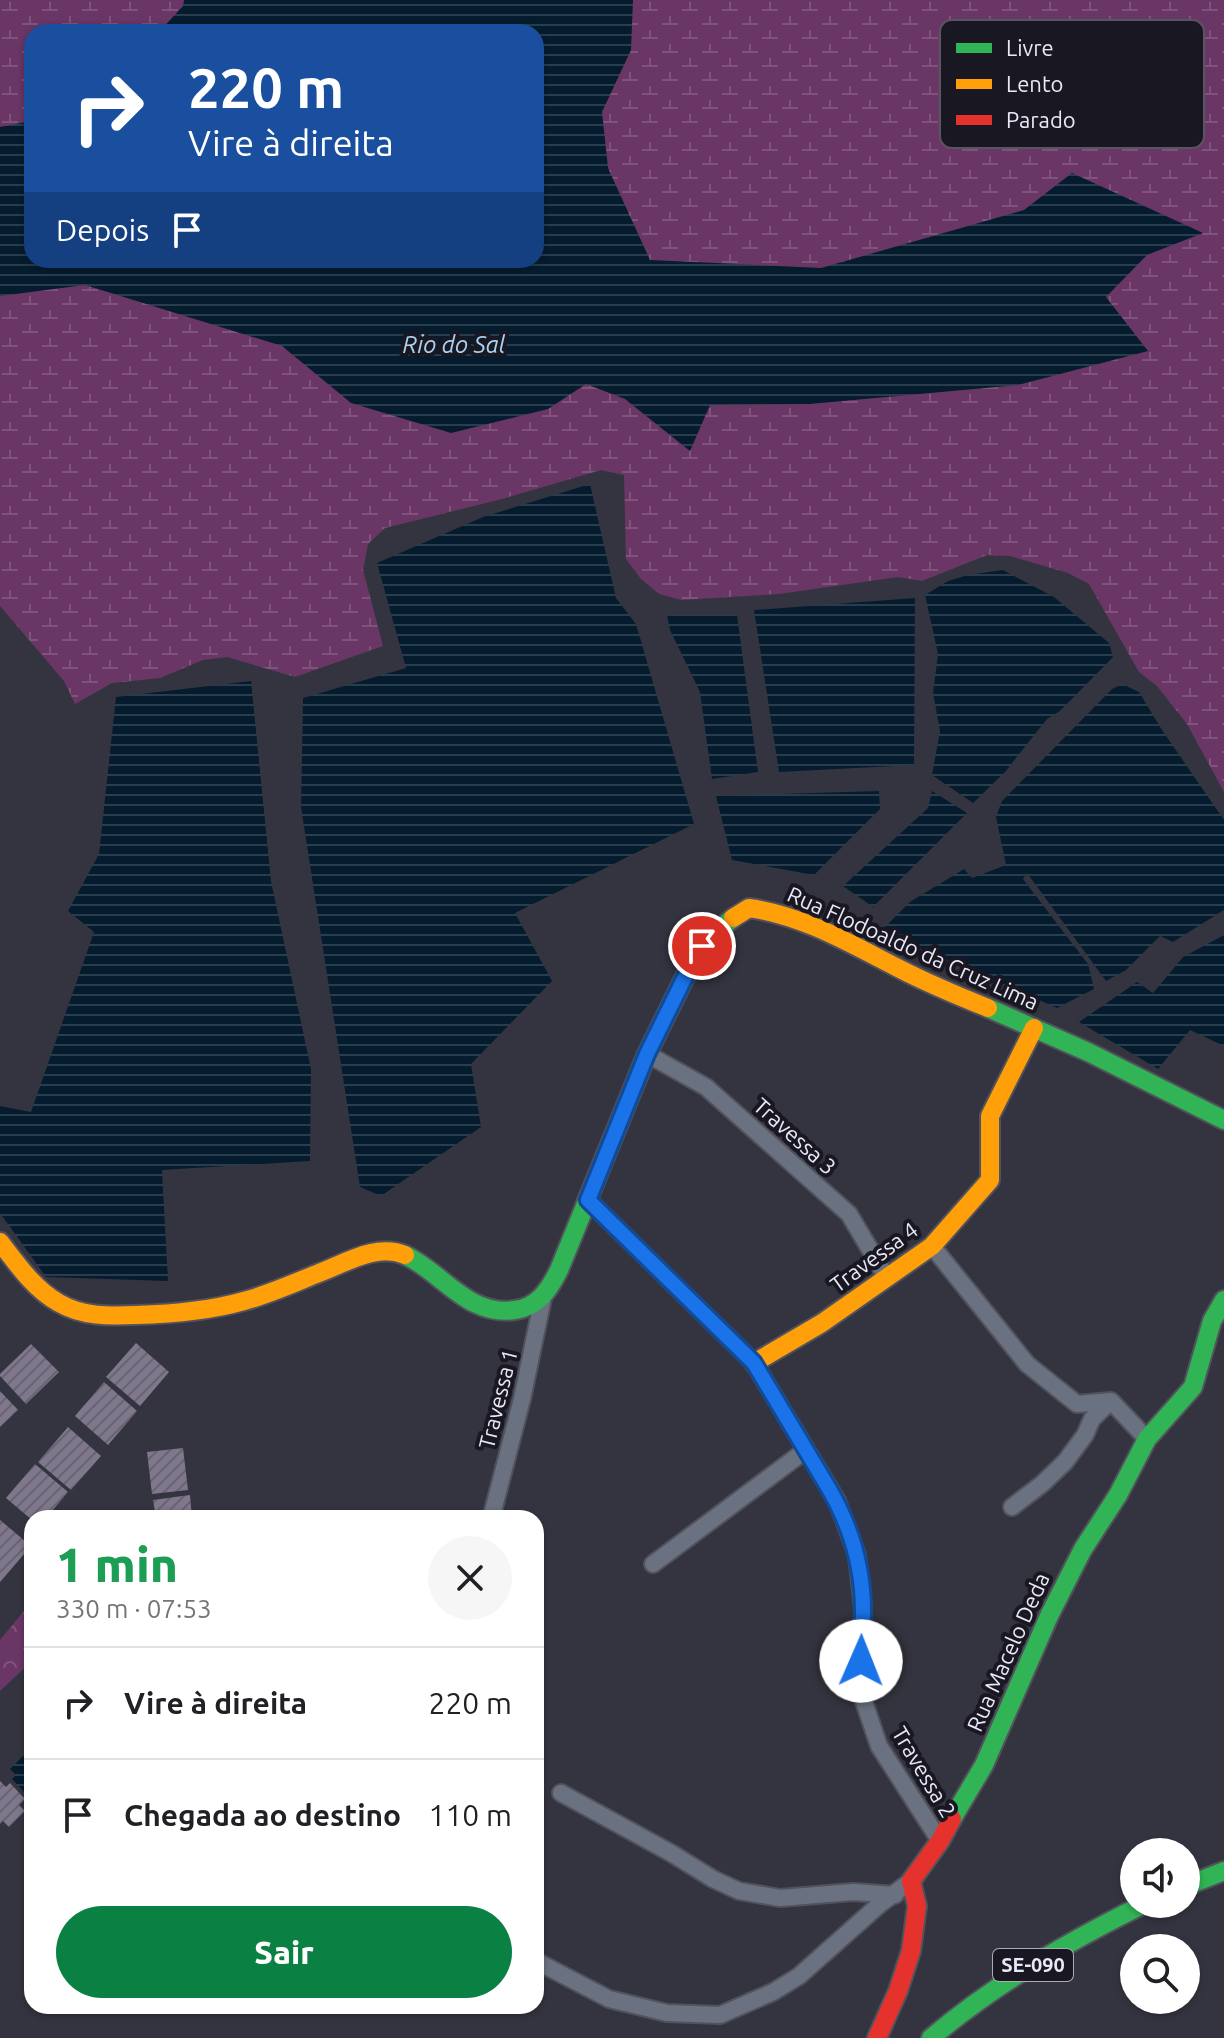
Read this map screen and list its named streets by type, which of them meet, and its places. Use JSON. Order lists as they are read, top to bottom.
{
  "streets": {
    "street": [
      "Rua Flodoaldo da Cruz Lima",
      "Travessa 3",
      "Travessa 4",
      "Travessa 1",
      "Rua Macelo Deda",
      "Travessa 2",
      "SE-090"
    ]
  },
  "crossings": [
    ["Rua Flodoaldo da Cruz Lima", "Travessa 3"],
    ["Rua Flodoaldo da Cruz Lima", "Travessa 4"],
    ["Rua Flodoaldo da Cruz Lima", "Travessa 1"],
    ["Rua Flodoaldo da Cruz Lima", "Travessa 2"],
    ["Travessa 3", "Travessa 4"],
    ["Travessa 4", "Travessa 2"],
    ["Rua Macelo Deda", "Travessa 2"]
  ],
  "water": ["Rio do Sal"],
  "legend": ["Livre", "Lento", "Parado"],
  "page": {
    "turn": ["220 m", "Vire à direita"],
    "then": "Depois",
    "heading": ["1 min", "330 m · 07:53"],
    "list": [
      {
        "name": "Vire à direita",
        "value": "220 m"
      },
      {
        "name": "Chegada ao destino",
        "value": "110 m"
      }
    ],
    "buttons": "Sair"
  }
}
